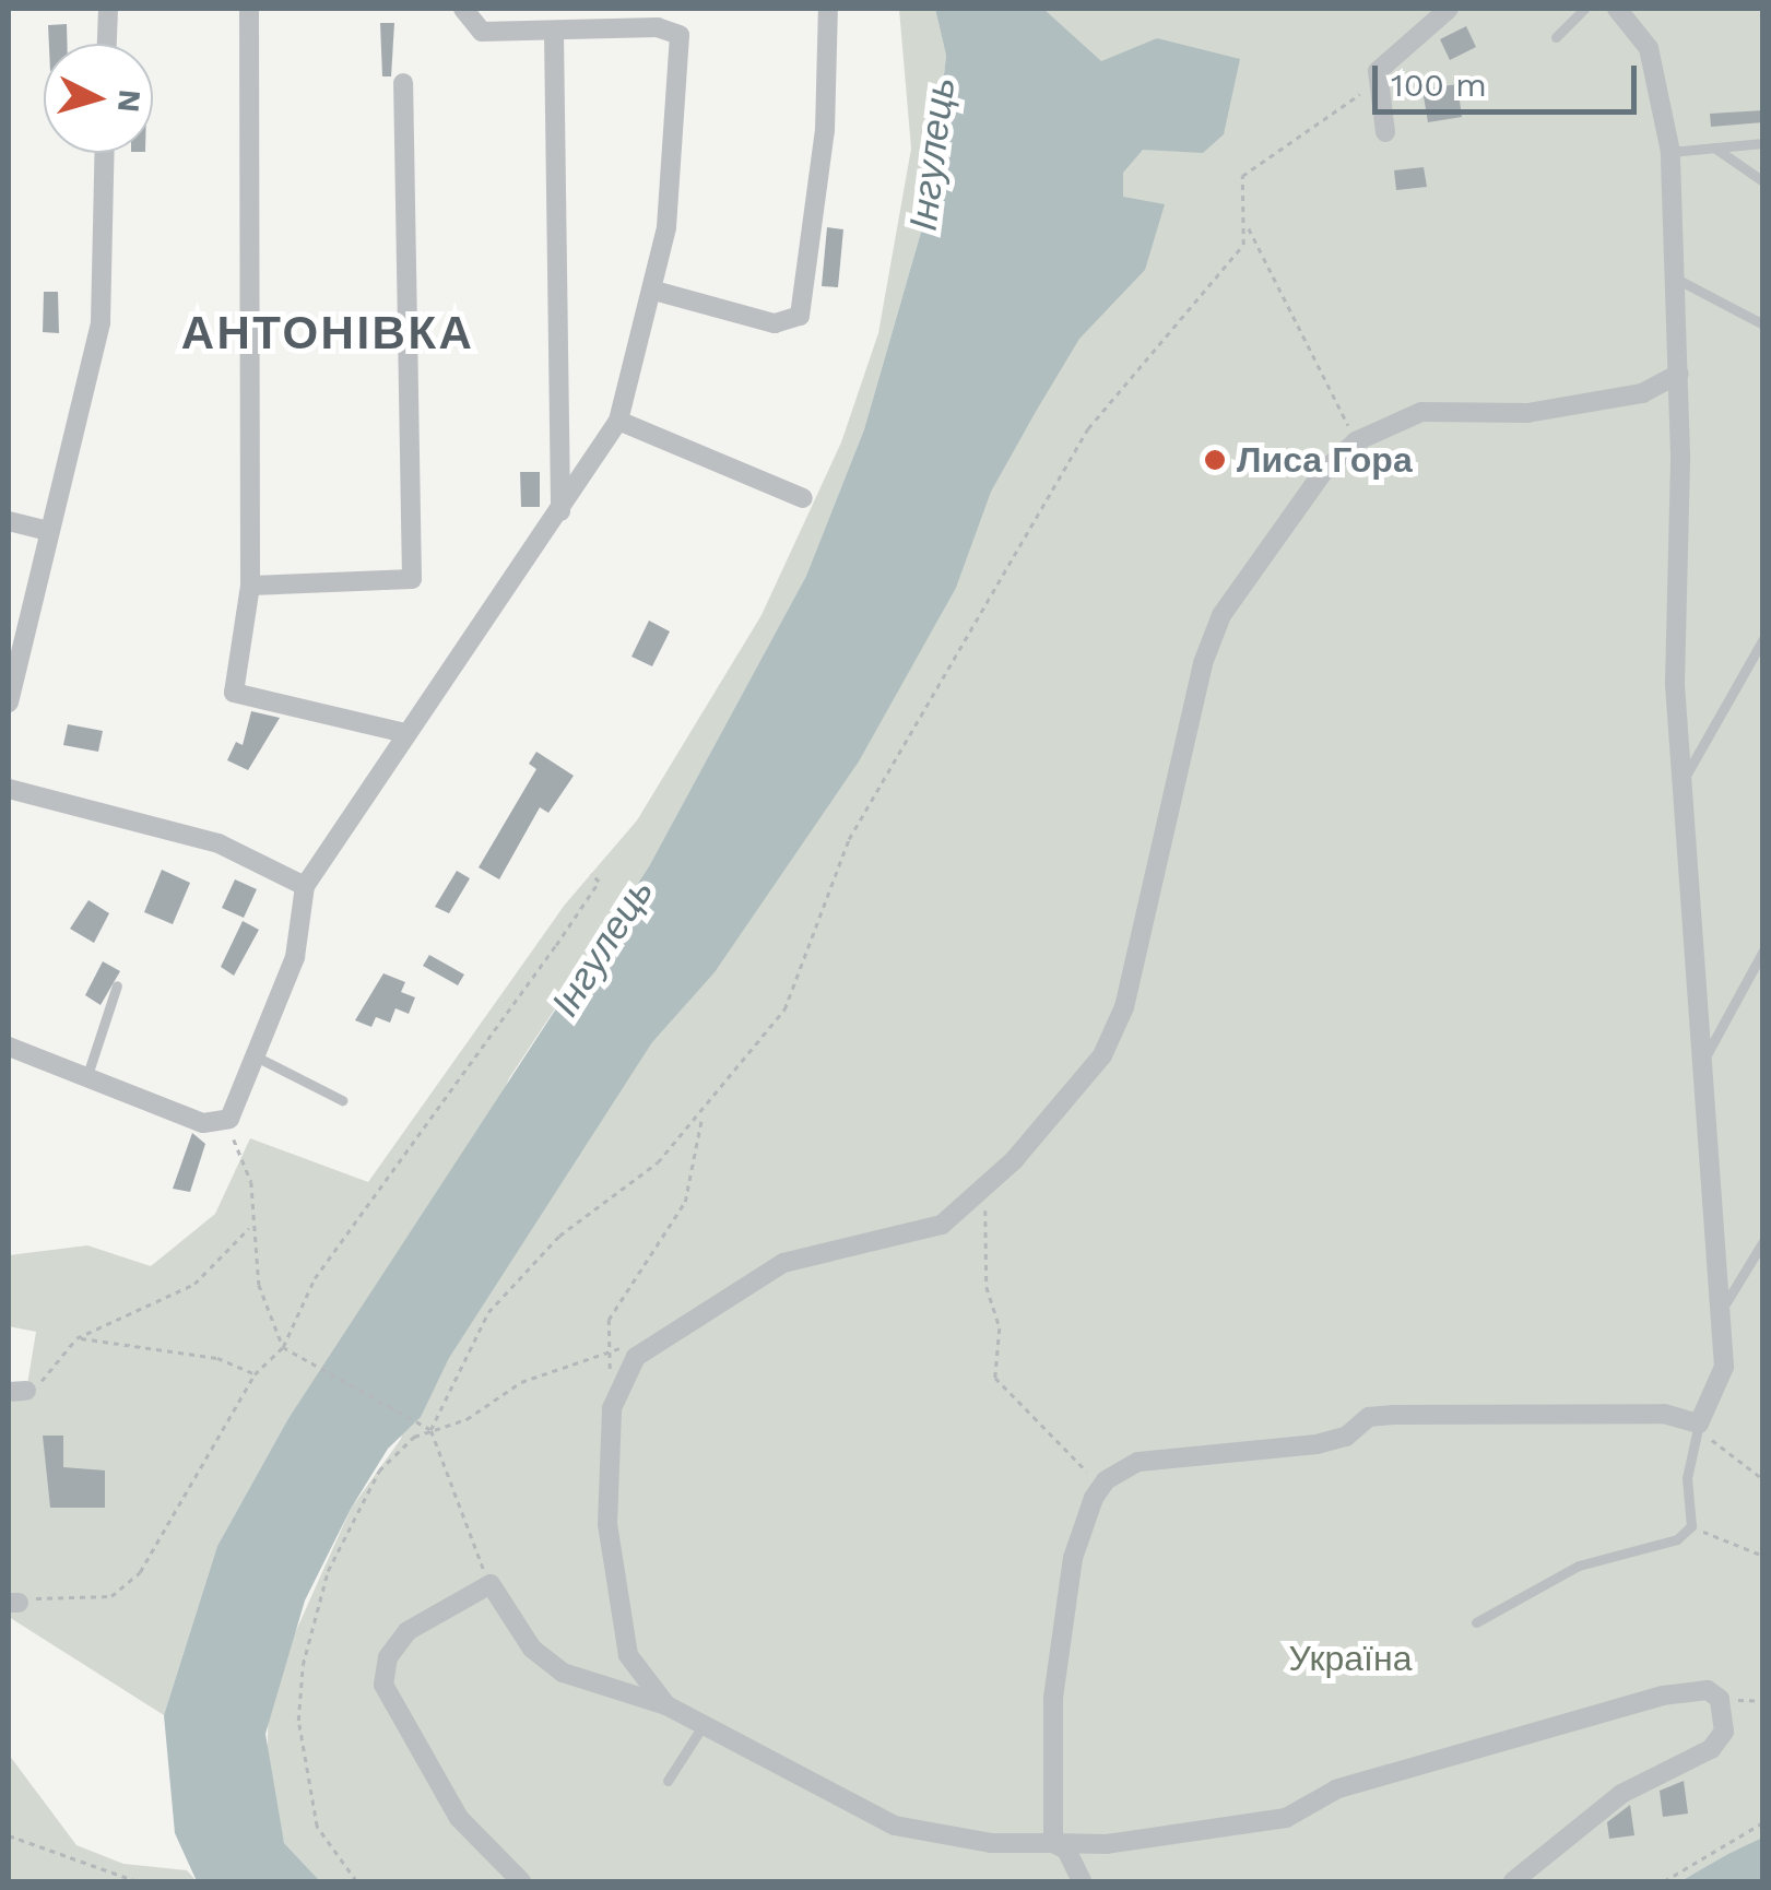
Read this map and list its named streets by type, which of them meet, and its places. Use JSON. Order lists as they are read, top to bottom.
{
  "districts": ["АНТОНІВКА"],
  "water": ["Інгулець"],
  "parks": ["Україна"],
  "places": ["Лиса Гора"],
  "scale_bar": "100 m",
  "north": "right"
}
